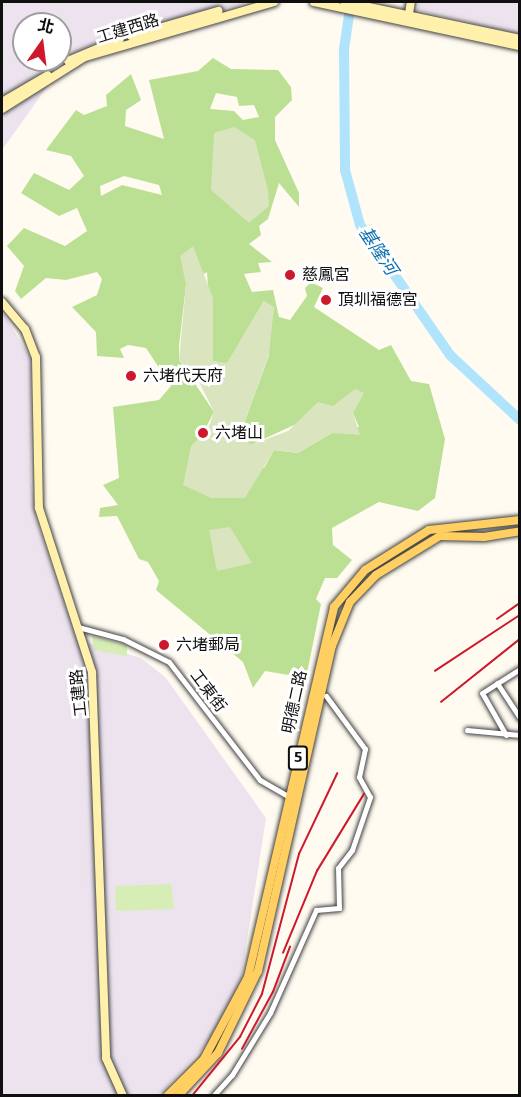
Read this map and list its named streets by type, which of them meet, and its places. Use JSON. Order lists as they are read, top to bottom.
{
  "streets": {
    "main road": ["明德二路", "5"],
    "street": ["工建西路", "工東街", "工建路"]
  },
  "crossings": [
    ["工東街", "工建路"],
    ["工東街", "明德二路"]
  ],
  "water": ["基隆河"],
  "places": [
    "慈鳳宮",
    "頂圳福德宮",
    "六堵代天府",
    "六堵山",
    "六堵郵局"
  ],
  "north": "top"
}
